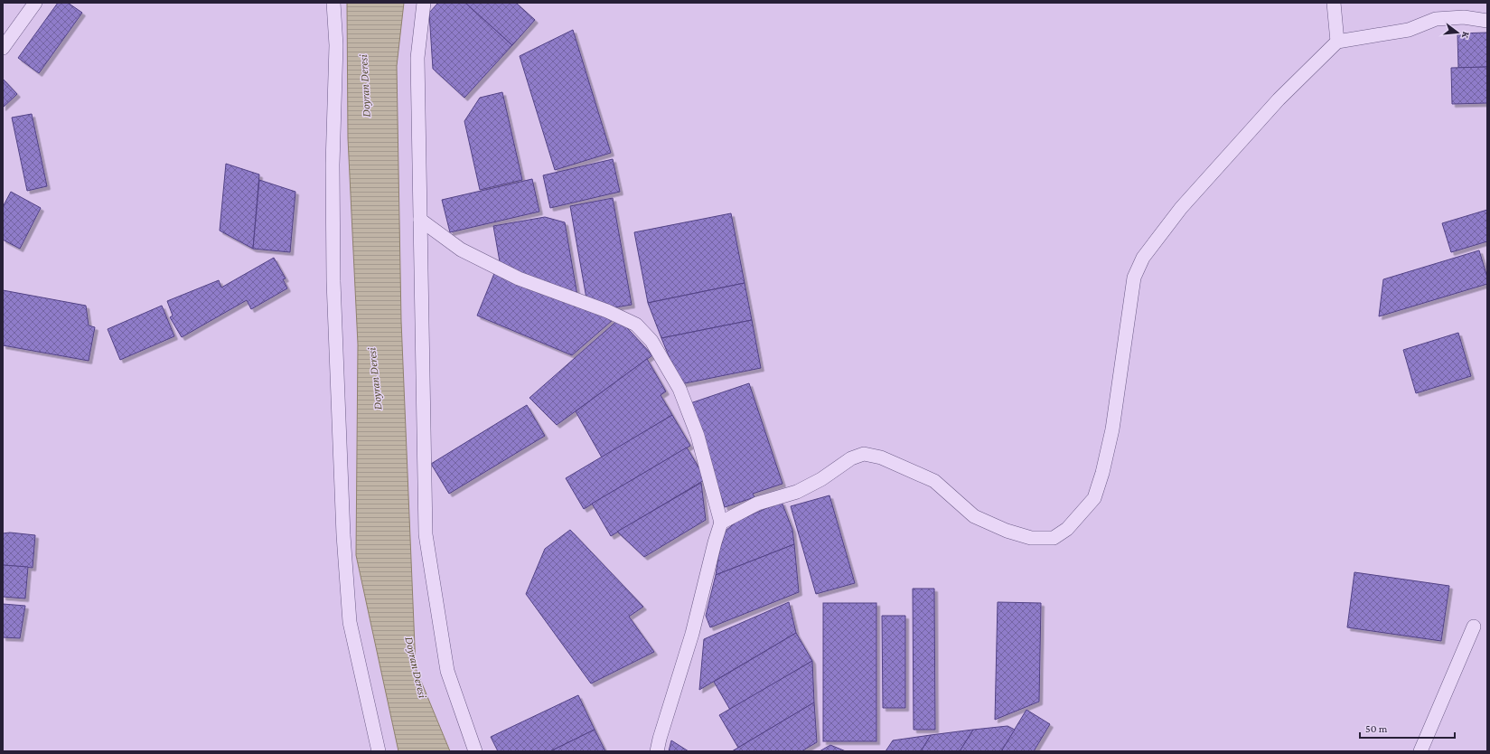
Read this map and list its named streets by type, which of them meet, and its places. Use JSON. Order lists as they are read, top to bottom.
{
  "water": ["Doyran Deresi"],
  "scale_bar": "50 m",
  "north": "right"
}
